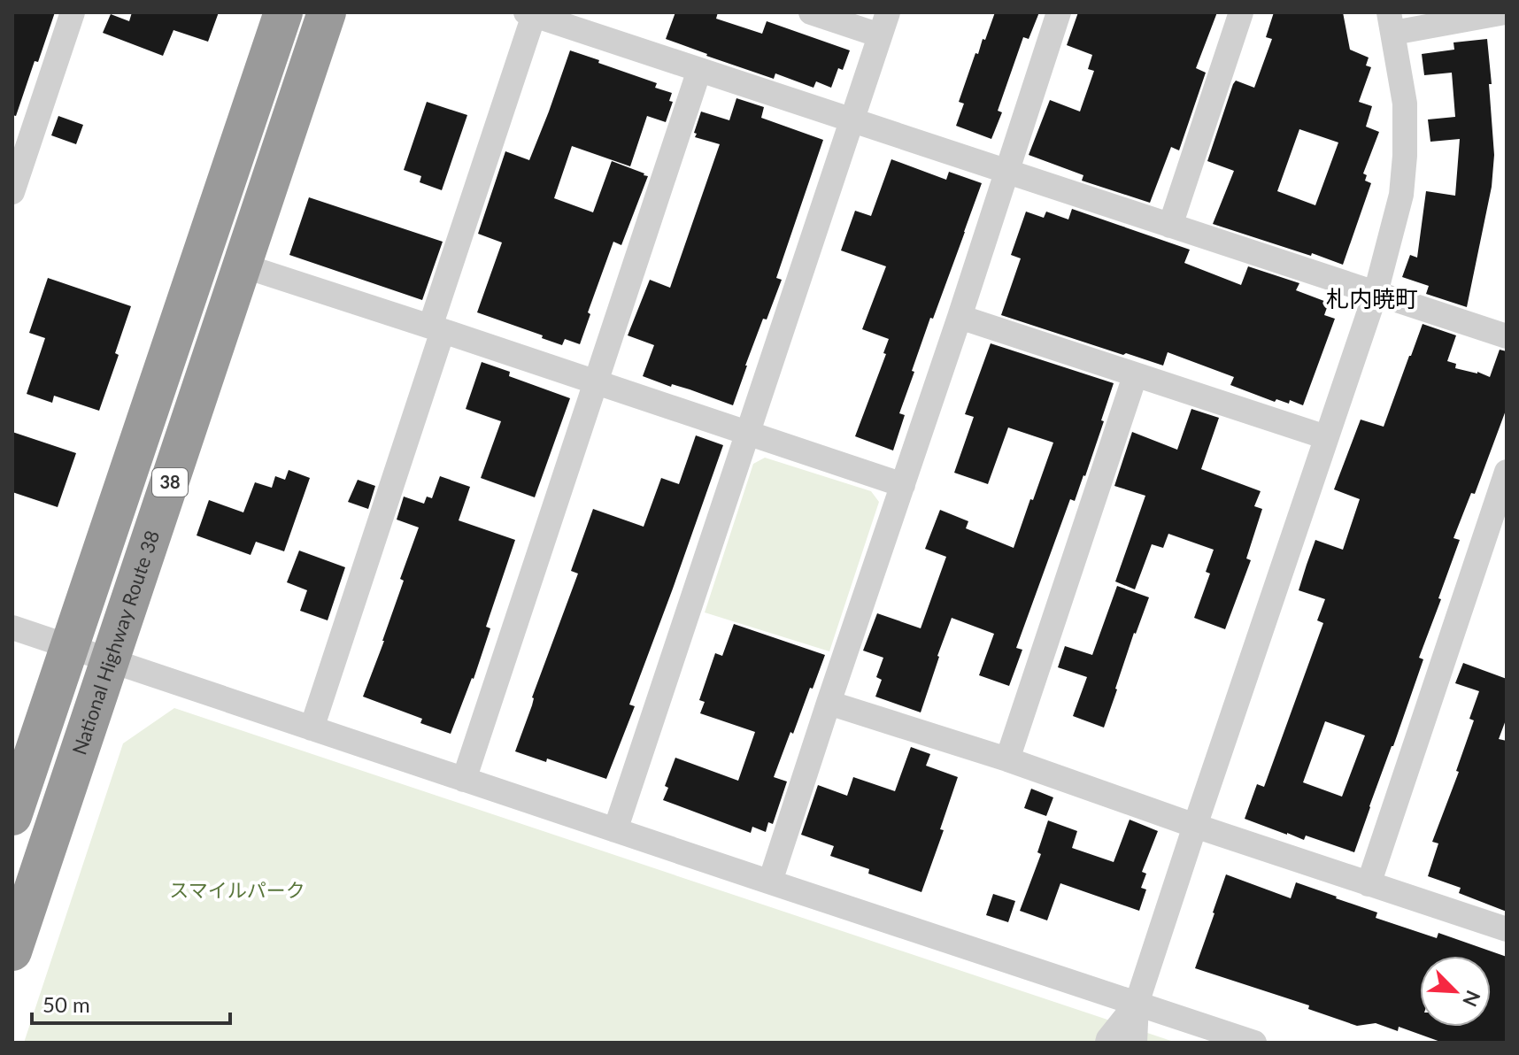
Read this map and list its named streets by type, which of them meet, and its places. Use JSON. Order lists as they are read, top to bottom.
{
  "streets": {
    "highway": ["38", "National Highway Route 38"]
  },
  "districts": ["札内暁町"],
  "parks": ["スマイルパーク"],
  "scale_bar": "50 m",
  "north": "bottom right"
}
